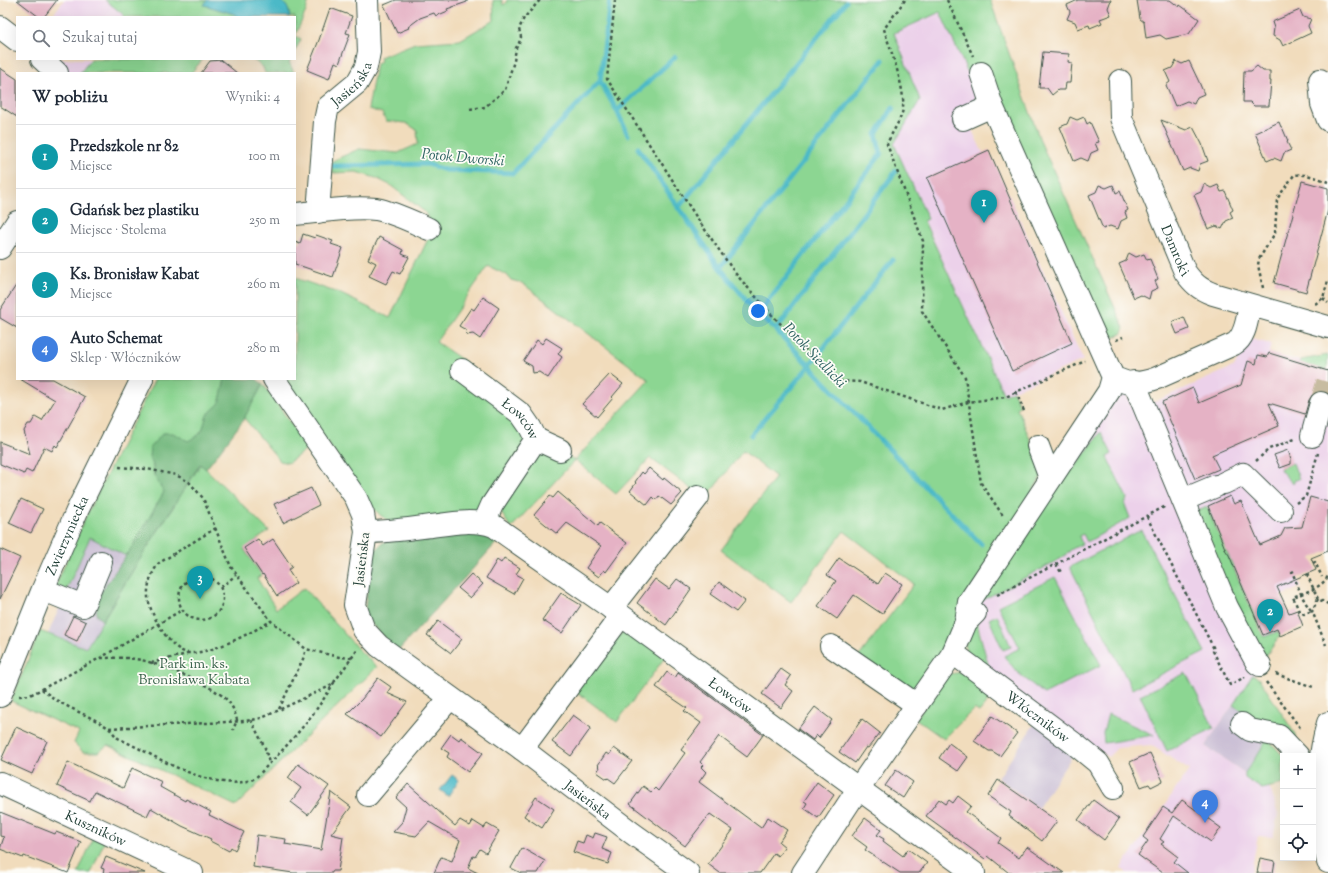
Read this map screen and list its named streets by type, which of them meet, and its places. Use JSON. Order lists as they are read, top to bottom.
{
  "streets": {
    "street": [
      "Jasieńska",
      "Damroki",
      "Łowców",
      "Zwierzyniecka",
      "Włóczników",
      "Kuszników"
    ]
  },
  "crossings": [
    ["Jasieńska", "Łowców"]
  ],
  "water": ["Potok Dworski", "Potok Siedlicki"],
  "parks": ["Park im. ks. Bronisława Kabata"],
  "page": {
    "search": "Szukaj tutaj",
    "heading": ["W pobliżu", "Wyniki: 4"],
    "list": [
      {
        "mark": "1",
        "name": "Przedszkole nr 82",
        "note": "Miejsce",
        "value": "100 m"
      },
      {
        "mark": "2",
        "name": "Gdańsk bez plastiku",
        "note": "Miejsce · Stolema",
        "value": "250 m"
      },
      {
        "mark": "3",
        "name": "Ks. Bronisław Kabat",
        "note": "Miejsce",
        "value": "260 m"
      },
      {
        "mark": "4",
        "name": "Auto Schemat",
        "note": "Sklep · Włóczników",
        "value": "280 m"
      }
    ],
    "pins": [
      "1",
      "3",
      "2",
      "4"
    ],
    "map_buttons": ["+", "−"]
  }
}
